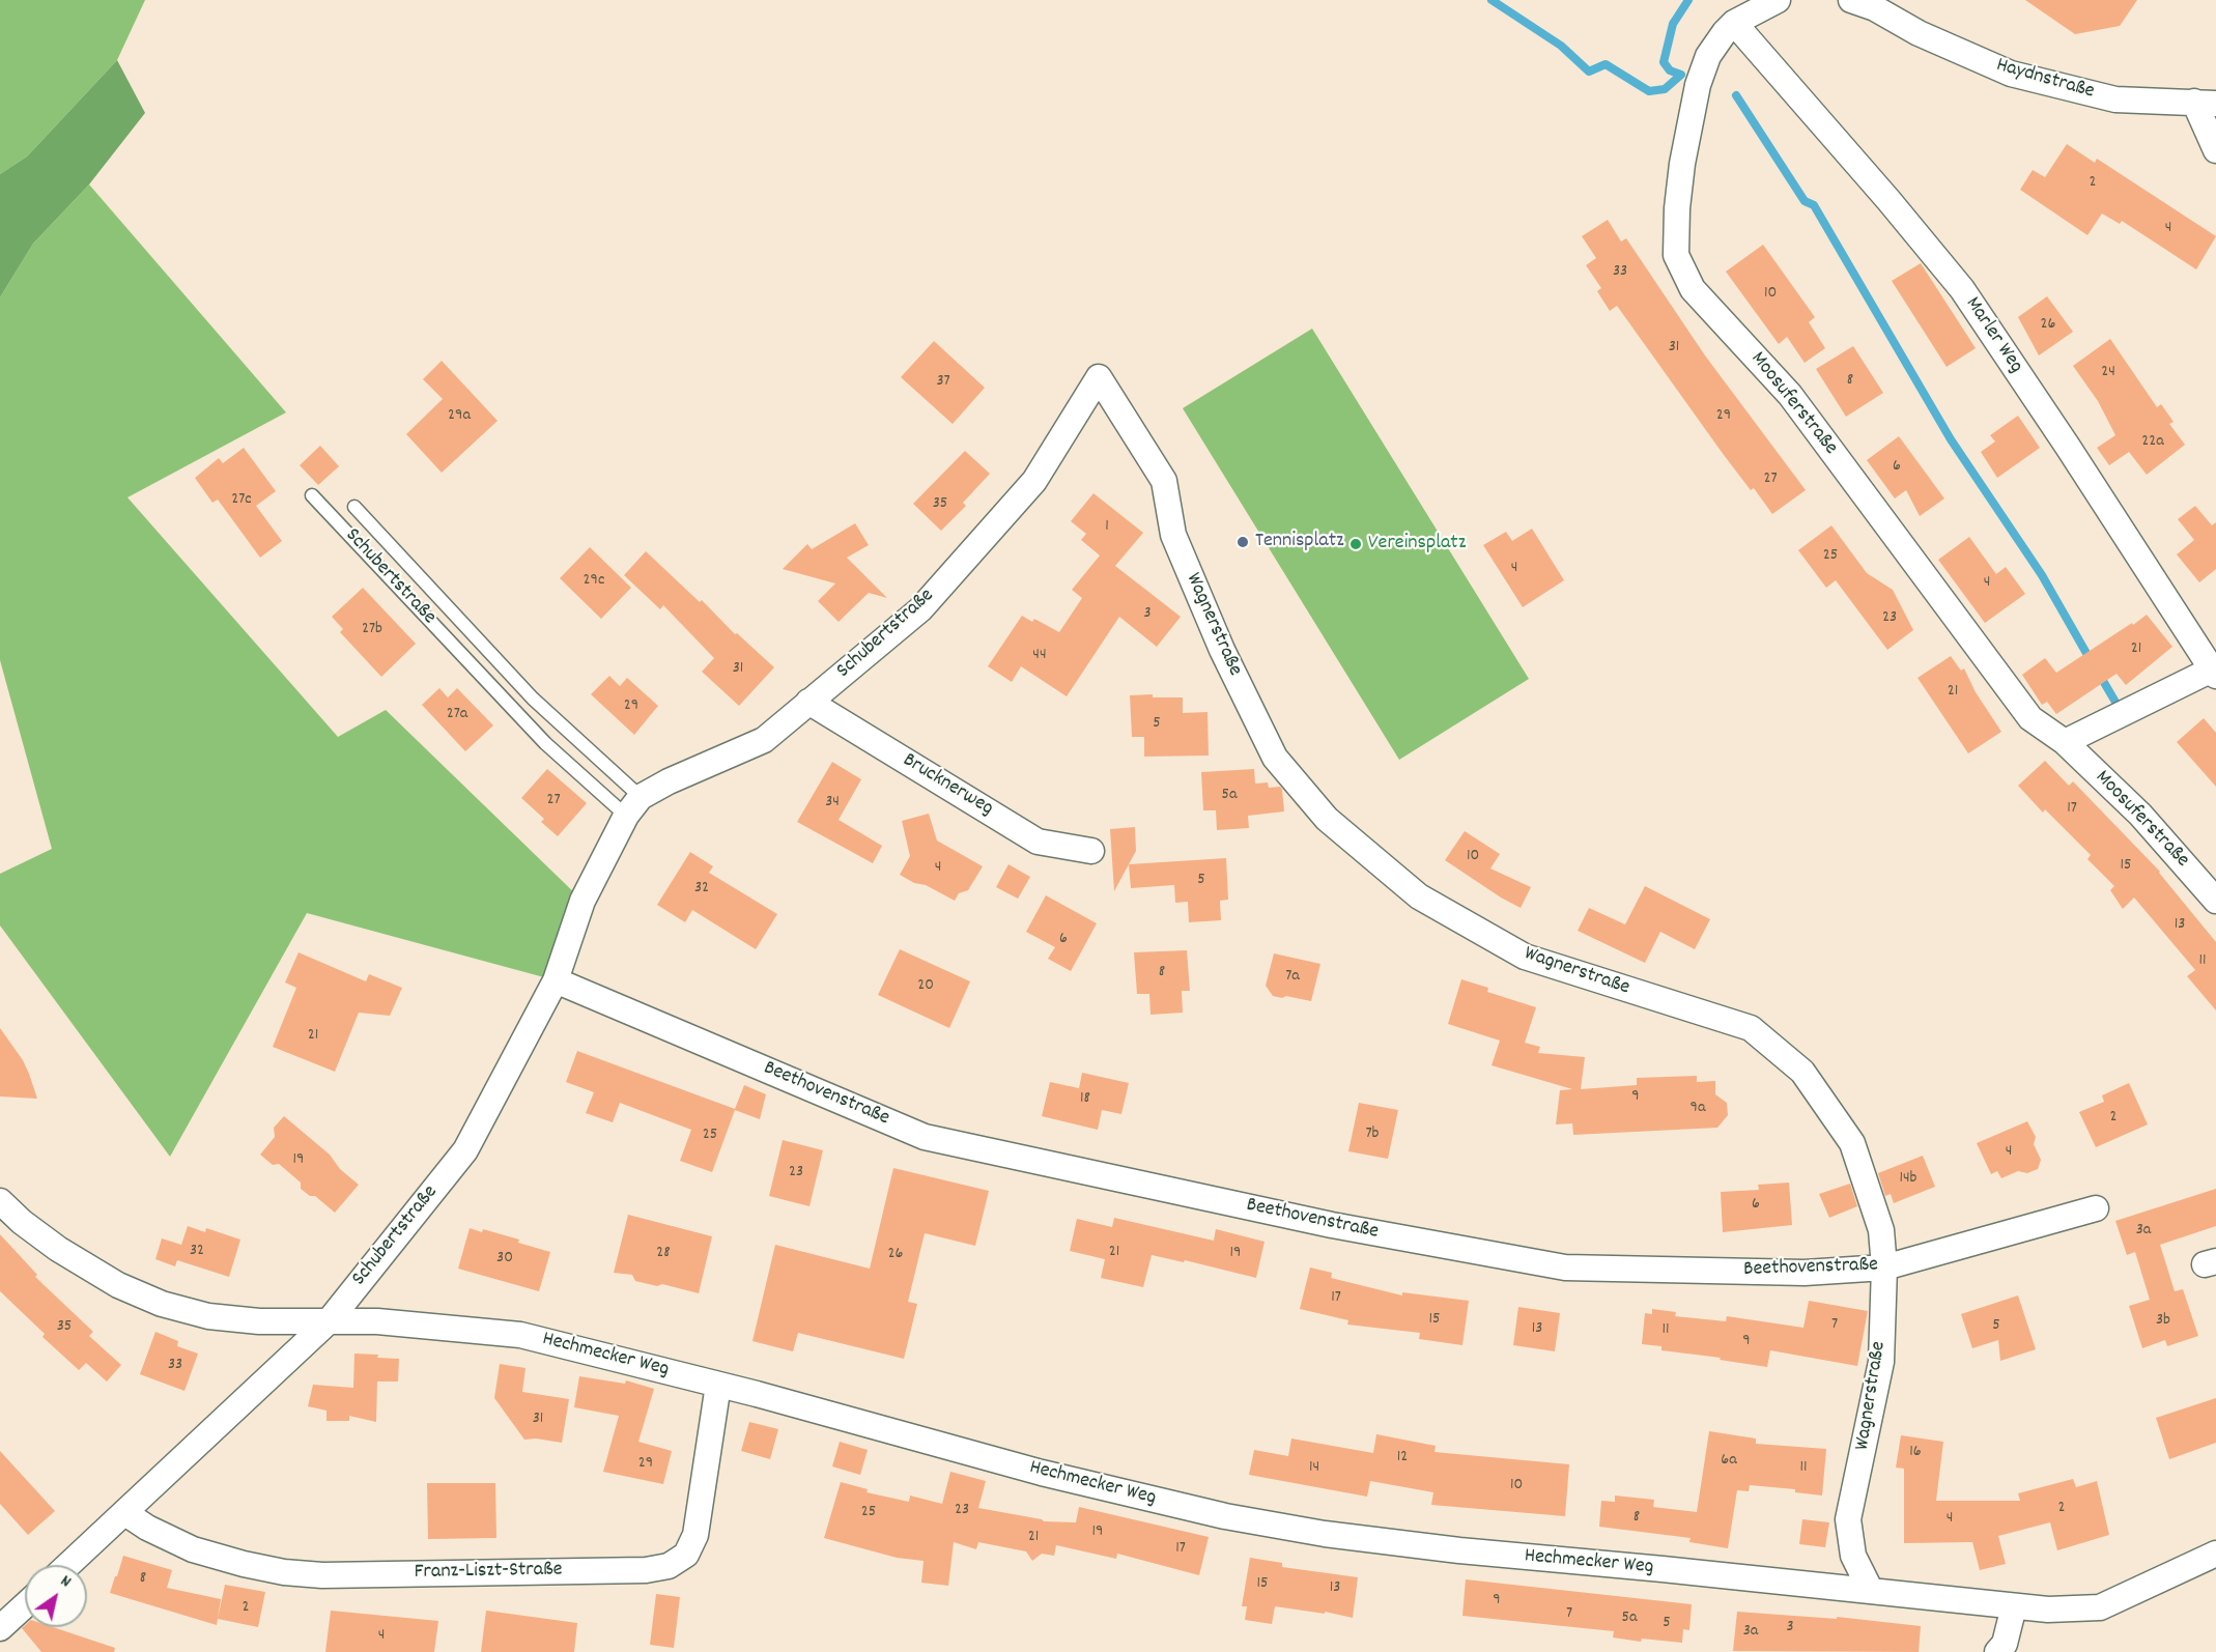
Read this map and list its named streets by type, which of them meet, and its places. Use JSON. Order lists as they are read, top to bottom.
{
  "streets": {
    "street": [
      "Haydnstraße",
      "Marler Weg",
      "Moosuferstraße",
      "Schubertstraße",
      "Wagnerstraße",
      "Brucknerweg",
      "Beethovenstraße",
      "Hechmecker Weg",
      "Franz-Liszt-Straße"
    ]
  },
  "crossings": [
    ["Marler Weg", "Moosuferstraße"],
    ["Schubertstraße", "Wagnerstraße"],
    ["Schubertstraße", "Brucknerweg"],
    ["Schubertstraße", "Beethovenstraße"],
    ["Schubertstraße", "Hechmecker Weg"],
    ["Schubertstraße", "Franz-Liszt-Straße"],
    ["Wagnerstraße", "Beethovenstraße"],
    ["Wagnerstraße", "Hechmecker Weg"],
    ["Hechmecker Weg", "Franz-Liszt-Straße"]
  ],
  "places": ["Tennisplatz", "Vereinsplatz"],
  "house_numbers": [
    "2",
    "4",
    "33",
    "10",
    "26",
    "31",
    "24",
    "8",
    "37",
    "29a",
    "29",
    "22a",
    "6",
    "27",
    "27c",
    "35",
    "1",
    "25",
    "4",
    "29c",
    "4",
    "3",
    "23",
    "27b",
    "21",
    "44",
    "31",
    "21",
    "29",
    "27a",
    "5",
    "5a",
    "27",
    "34",
    "17",
    "10",
    "15",
    "4",
    "5",
    "32",
    "13",
    "6",
    "11",
    "8",
    "7a",
    "20",
    "21",
    "9",
    "18",
    "9a",
    "2",
    "7b",
    "25",
    "4",
    "19",
    "23",
    "14b",
    "6",
    "3a",
    "32",
    "21",
    "28",
    "19",
    "26",
    "30",
    "17",
    "15",
    "3b",
    "7",
    "5",
    "35",
    "13",
    "11",
    "9",
    "33",
    "31",
    "16",
    "12",
    "6a",
    "29",
    "14",
    "11",
    "10",
    "2",
    "23",
    "25",
    "8",
    "4",
    "19",
    "21",
    "17",
    "8",
    "15",
    "13",
    "9",
    "2",
    "7",
    "5a",
    "5",
    "3",
    "3a",
    "4"
  ],
  "north": "top right"
}
